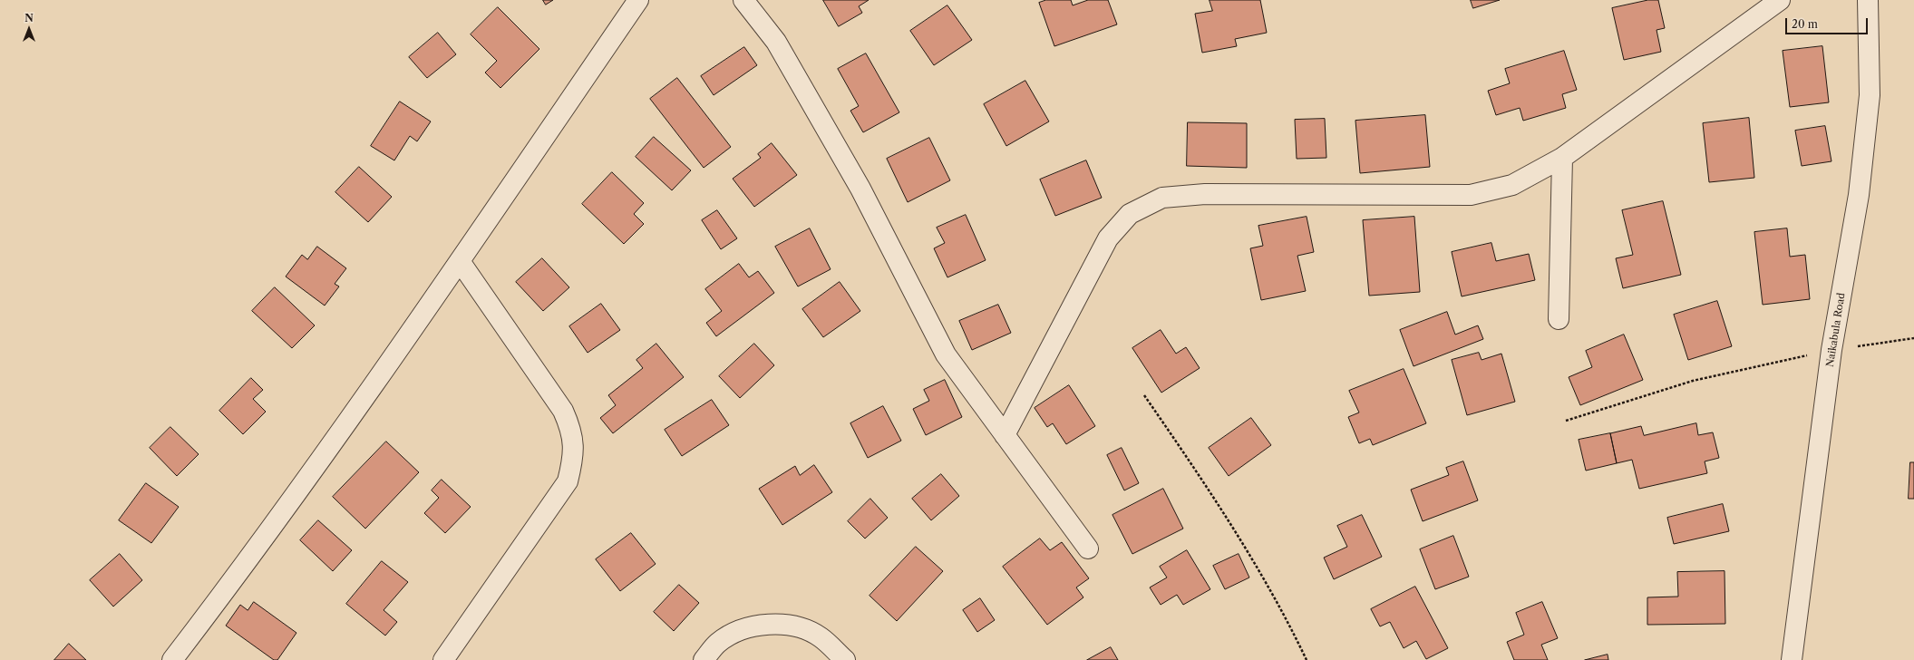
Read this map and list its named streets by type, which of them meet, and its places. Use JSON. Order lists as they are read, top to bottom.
{
  "streets": {
    "street": ["Naikabula Road"]
  },
  "scale_bar": "20 m",
  "north": "top"
}
